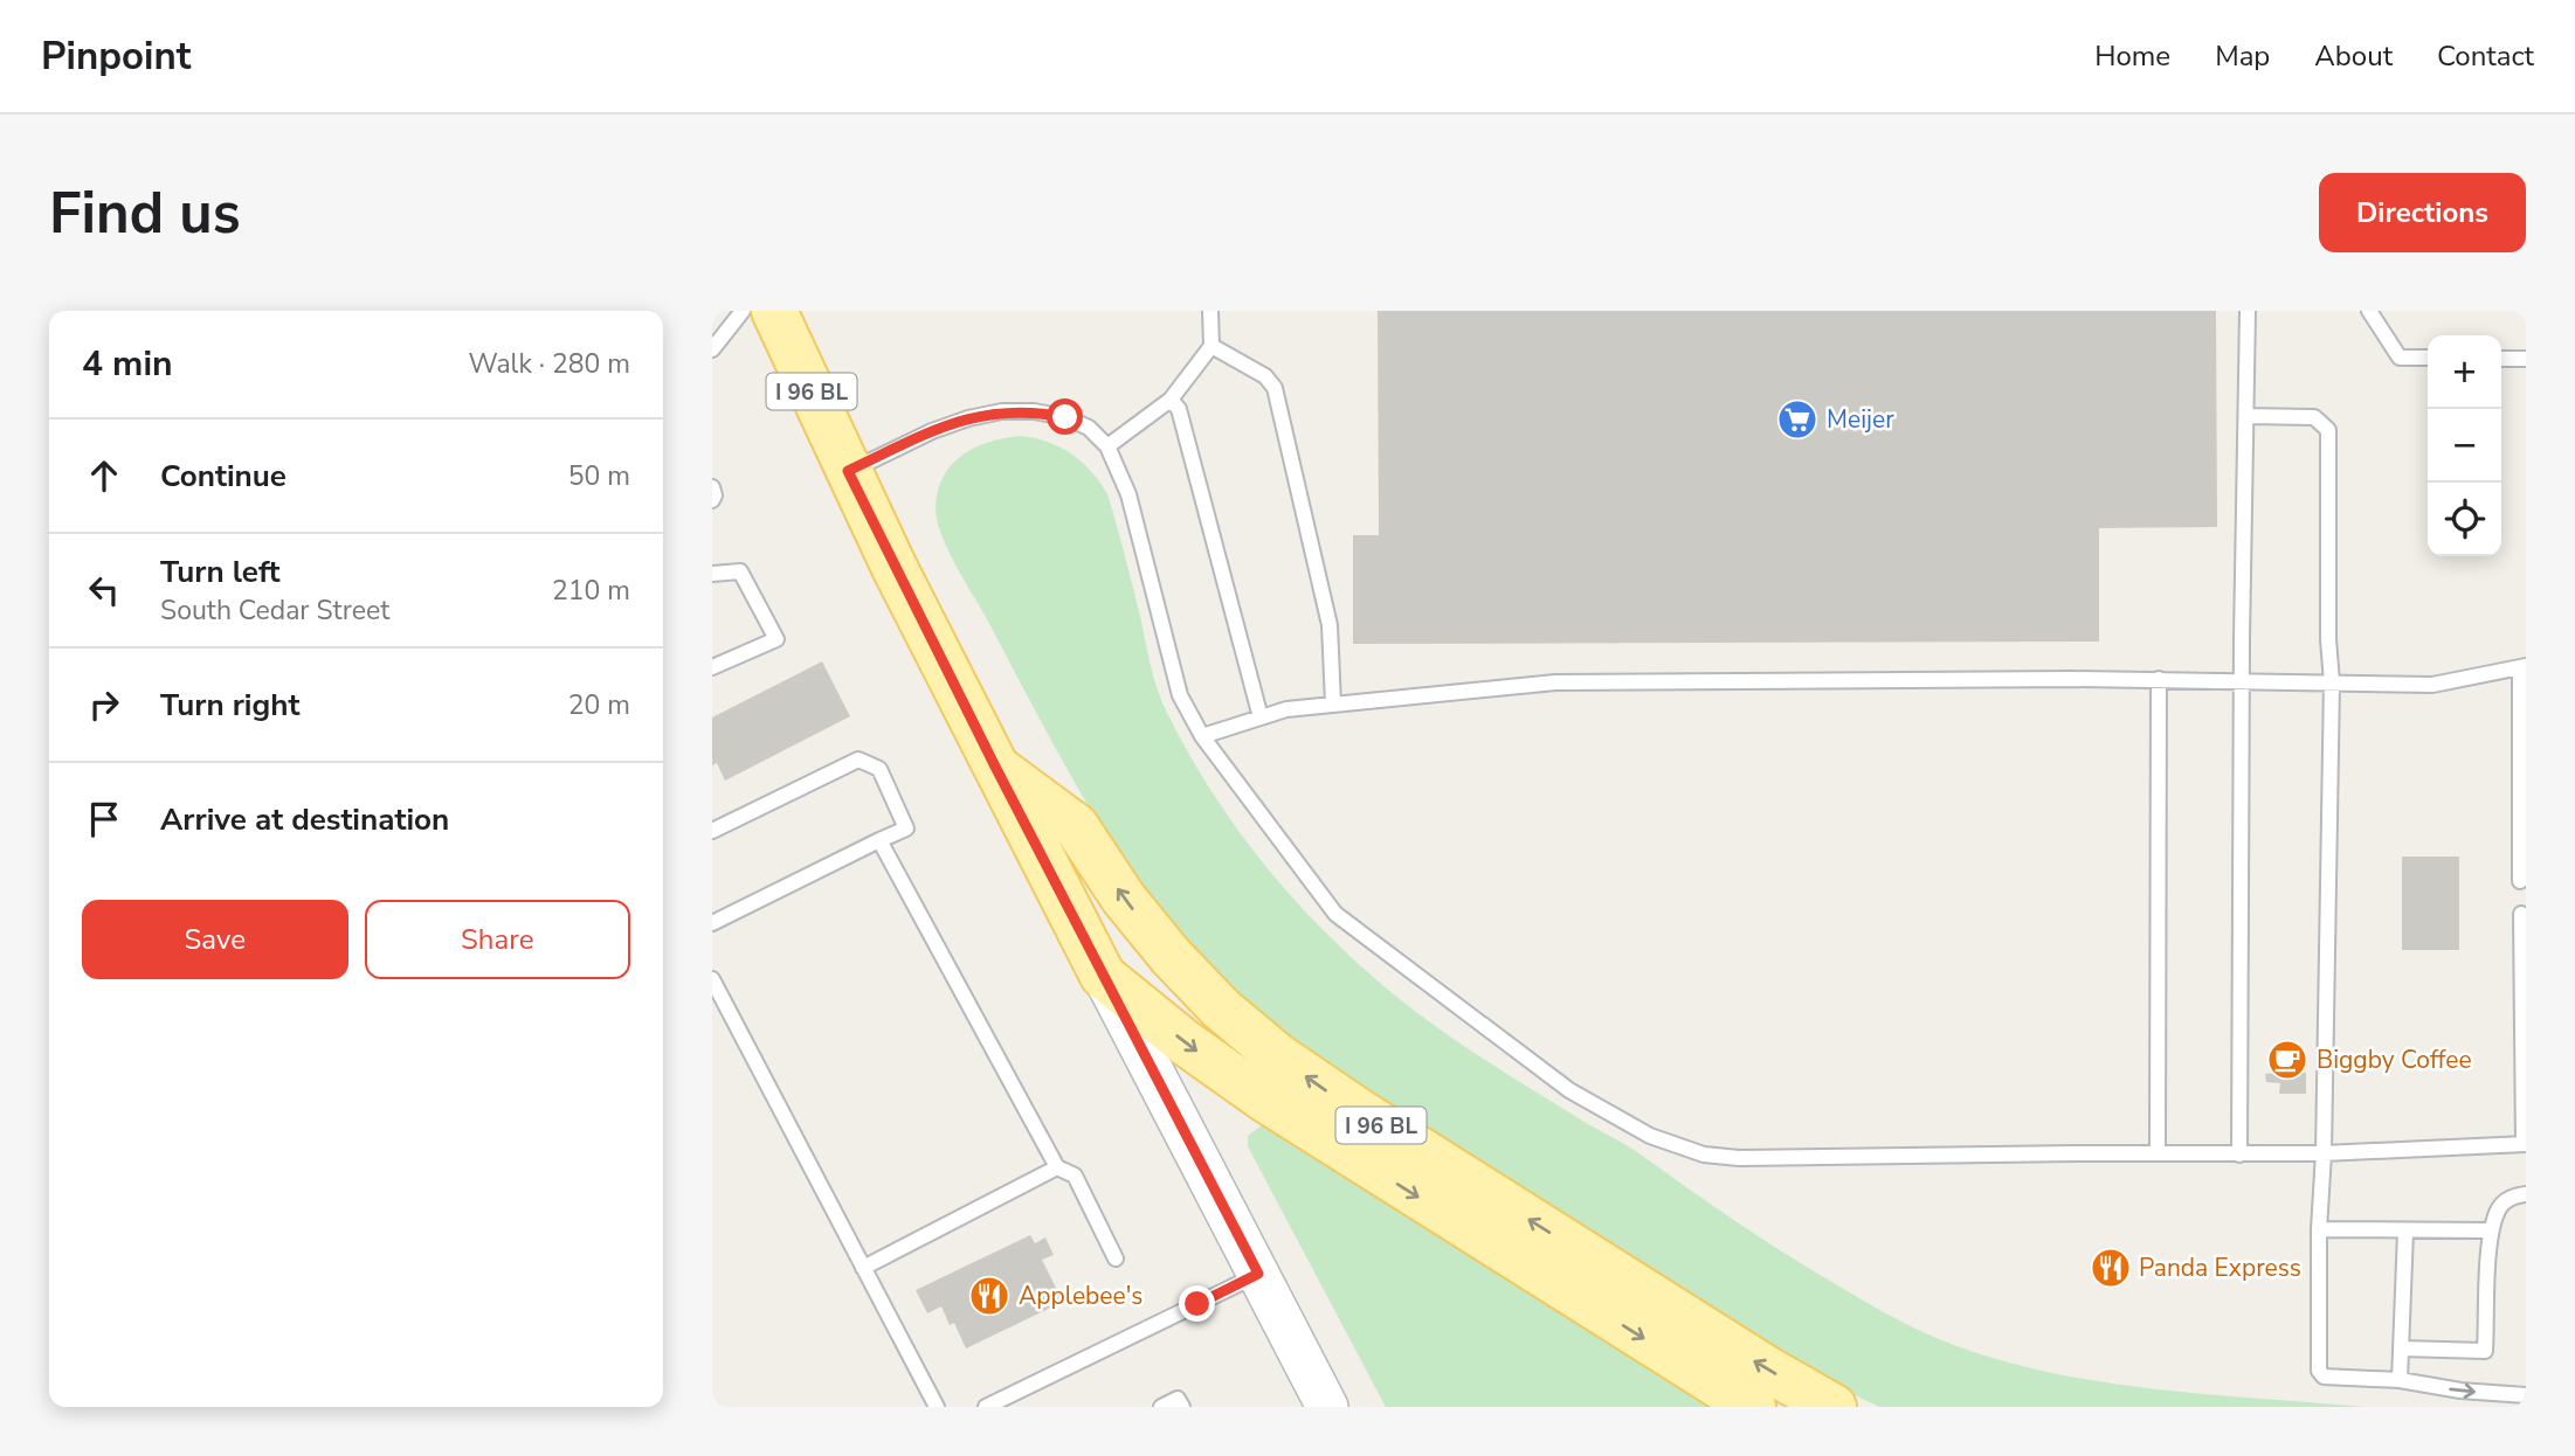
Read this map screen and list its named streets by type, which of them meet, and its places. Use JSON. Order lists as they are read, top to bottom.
{
  "streets": {
    "main road": ["I 96 BL"]
  },
  "places": {
    "supermarket": ["Meijer"],
    "cafe": ["Biggby Coffee"],
    "restaurant": ["Panda Express", "Applebee's"]
  },
  "page": {
    "header": "Pinpoint",
    "nav": [
      "Home",
      "Map",
      "About",
      "Contact"
    ],
    "buttons": [
      "Directions",
      ["Save", "Share"]
    ],
    "title": "Find us",
    "heading": ["4 min", "Walk · 280 m"],
    "map_buttons": ["+", "−"],
    "list": [
      ["Continue", "50 m"],
      ["Turn left", "South Cedar Street", "210 m"],
      ["Turn right", "20 m"],
      "Arrive at destination"
    ]
  }
}
